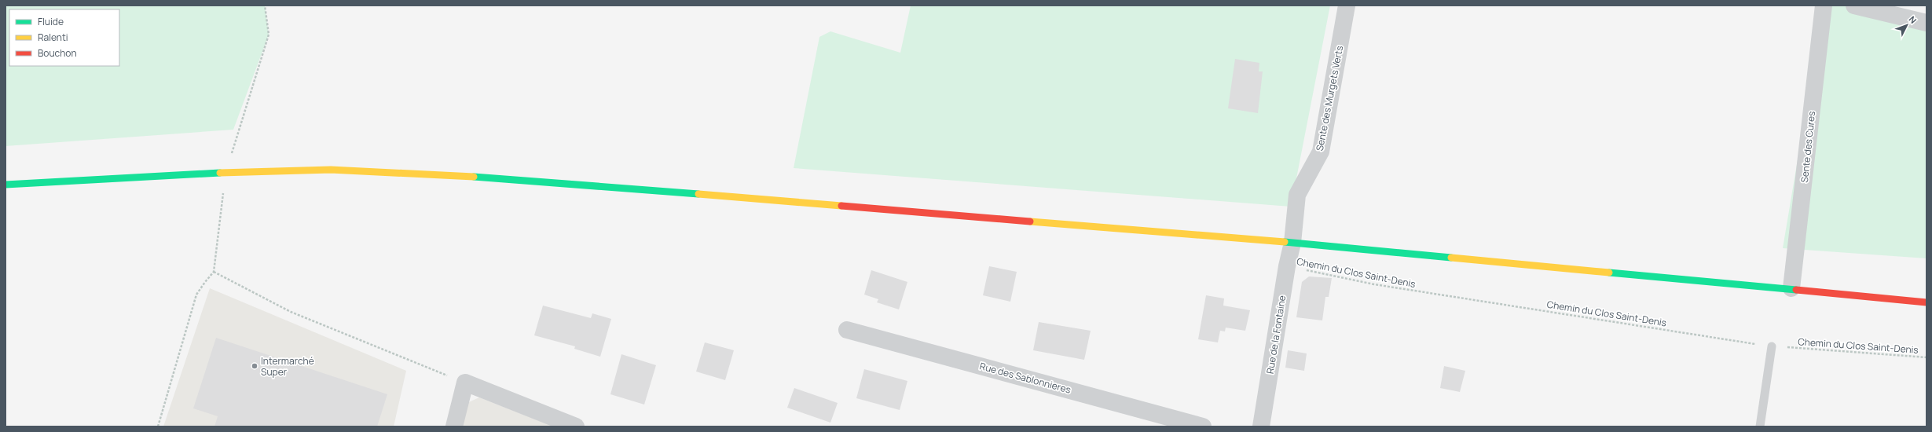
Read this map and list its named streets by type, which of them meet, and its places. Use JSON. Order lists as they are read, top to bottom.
{
  "streets": {
    "street": [
      "Sente des Murgets Verts",
      "Sente des Cures",
      "Rue de la Fontaine",
      "Rue des Sablonnieres"
    ],
    "path": ["Chemin du Clos Saint-Denis"]
  },
  "crossings": [
    ["Sente des Murgets Verts", "Rue de la Fontaine"],
    ["Chemin du Clos Saint-Denis", "Rue de la Fontaine"]
  ],
  "places": ["Intermarché Super"],
  "legend": ["Fluide", "Ralenti", "Bouchon"],
  "north": "top right"
}
